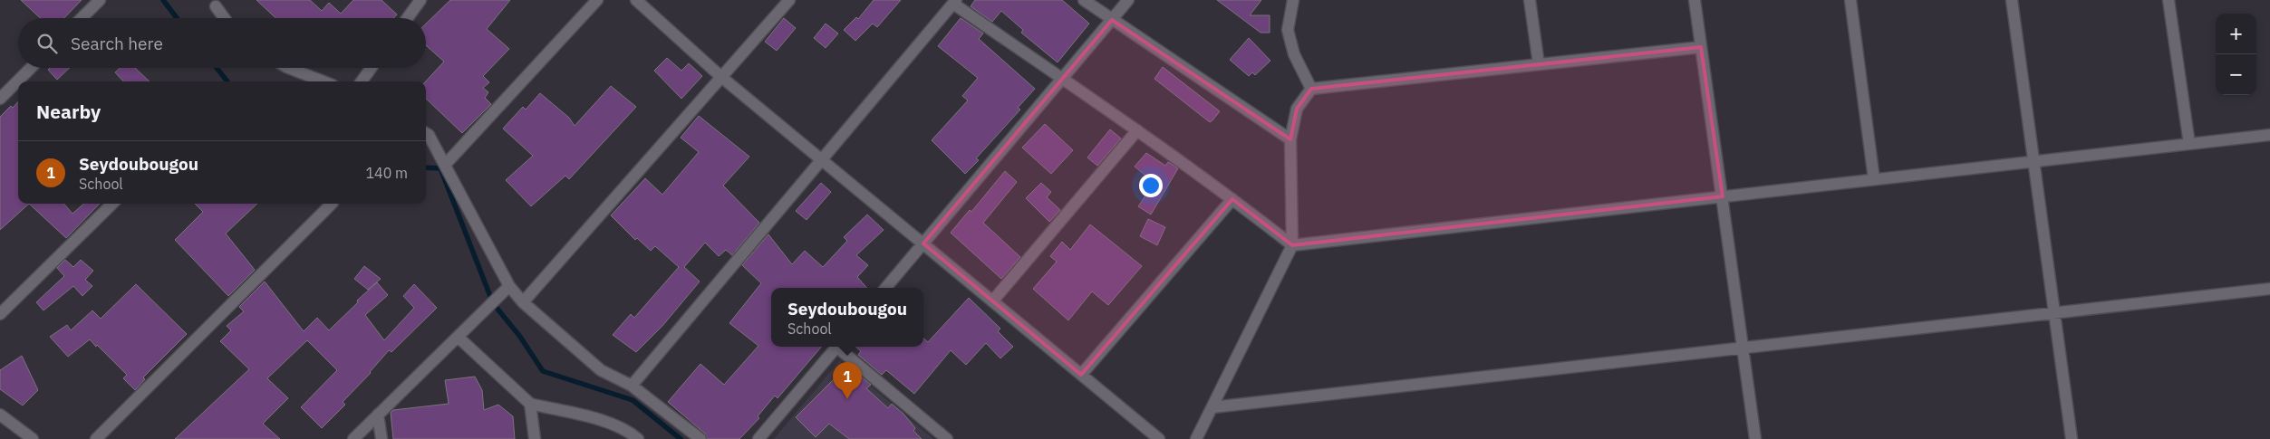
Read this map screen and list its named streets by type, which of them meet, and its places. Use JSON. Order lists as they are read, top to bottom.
{
  "page": {
    "map_buttons": ["+", "−"],
    "search": "Search here",
    "heading": "Nearby",
    "list": [
      {
        "mark": "1",
        "name": "Seydoubougou",
        "note": "School",
        "value": "140 m"
      }
    ],
    "popup": ["Seydoubougou", "School"],
    "pins": "1"
  }
}
